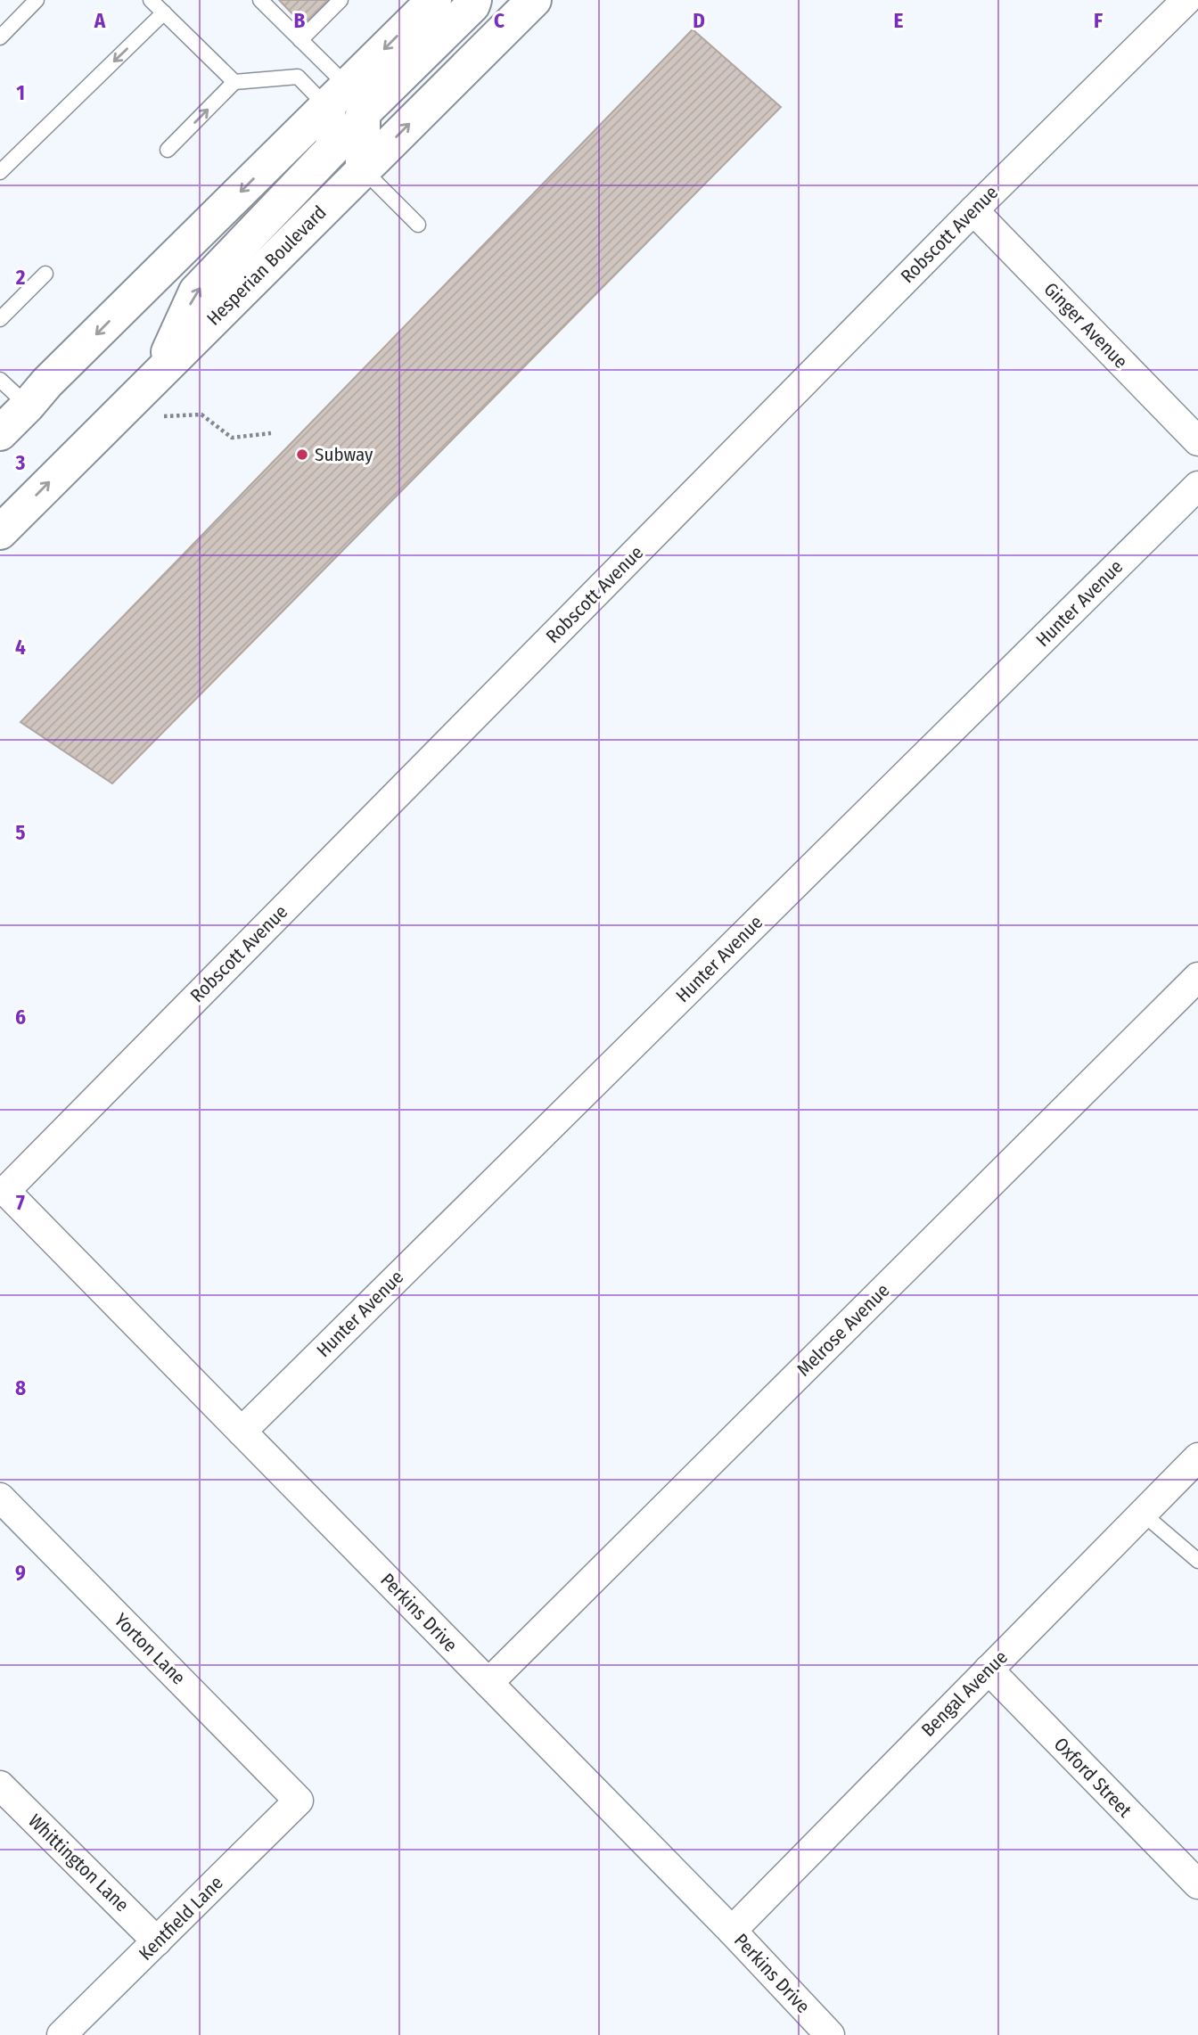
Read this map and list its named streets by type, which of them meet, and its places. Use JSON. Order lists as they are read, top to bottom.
{
  "streets": {
    "main road": ["Hesperian Boulevard"],
    "street": [
      "Robscott Avenue",
      "Ginger Avenue",
      "Hunter Avenue",
      "Melrose Avenue",
      "Perkins Drive",
      "Yorton Lane",
      "Bengal Avenue",
      "Oxford Street",
      "Whittington Lane",
      "Kentfield Lane"
    ]
  },
  "crossings": [
    ["Robscott Avenue", "Ginger Avenue"],
    ["Robscott Avenue", "Perkins Drive"],
    ["Hunter Avenue", "Perkins Drive"],
    ["Melrose Avenue", "Perkins Drive"],
    ["Perkins Drive", "Bengal Avenue"],
    ["Yorton Lane", "Kentfield Lane"],
    ["Bengal Avenue", "Oxford Street"],
    ["Whittington Lane", "Kentfield Lane"]
  ],
  "places": ["Subway"],
  "grid": {
    "columns": [
      "A",
      "B",
      "C",
      "D",
      "E",
      "F"
    ],
    "rows": [
      "1",
      "2",
      "3",
      "4",
      "5",
      "6",
      "7",
      "8",
      "9"
    ]
  }
}
